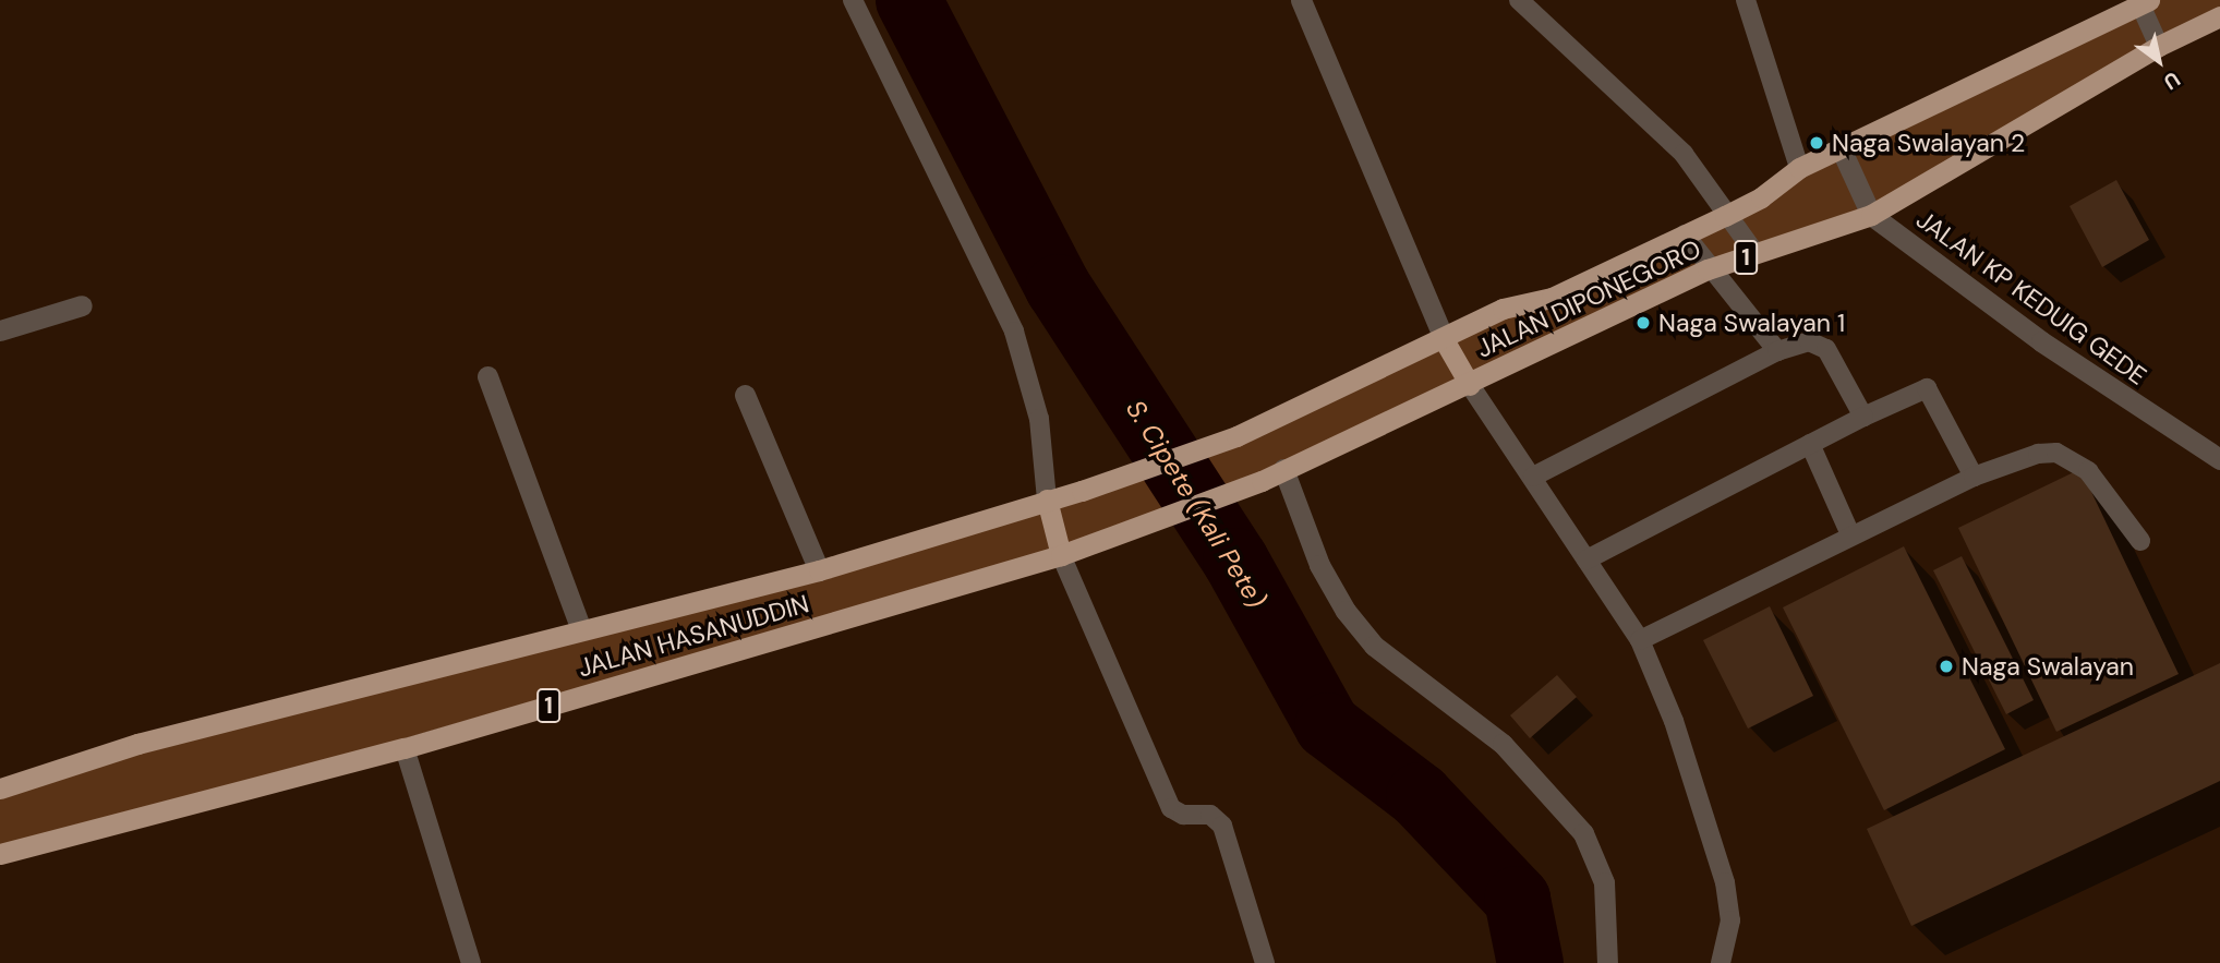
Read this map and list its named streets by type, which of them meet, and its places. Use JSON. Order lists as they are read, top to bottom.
{
  "streets": {
    "highway": ["1", "JALAN DIPONEGORO", "JALAN HASANUDDIN"],
    "street": ["JALAN KP KEDUIG GEDE"]
  },
  "crossings": [
    ["JALAN KP KEDUIG GEDE", "JALAN DIPONEGORO"],
    ["JALAN DIPONEGORO", "JALAN HASANUDDIN"]
  ],
  "water": ["S. Cipete (Kali Pete)"],
  "places": ["Naga Swalayan 2", "Naga Swalayan 1", "Naga Swalayan"],
  "north": "bottom right"
}
